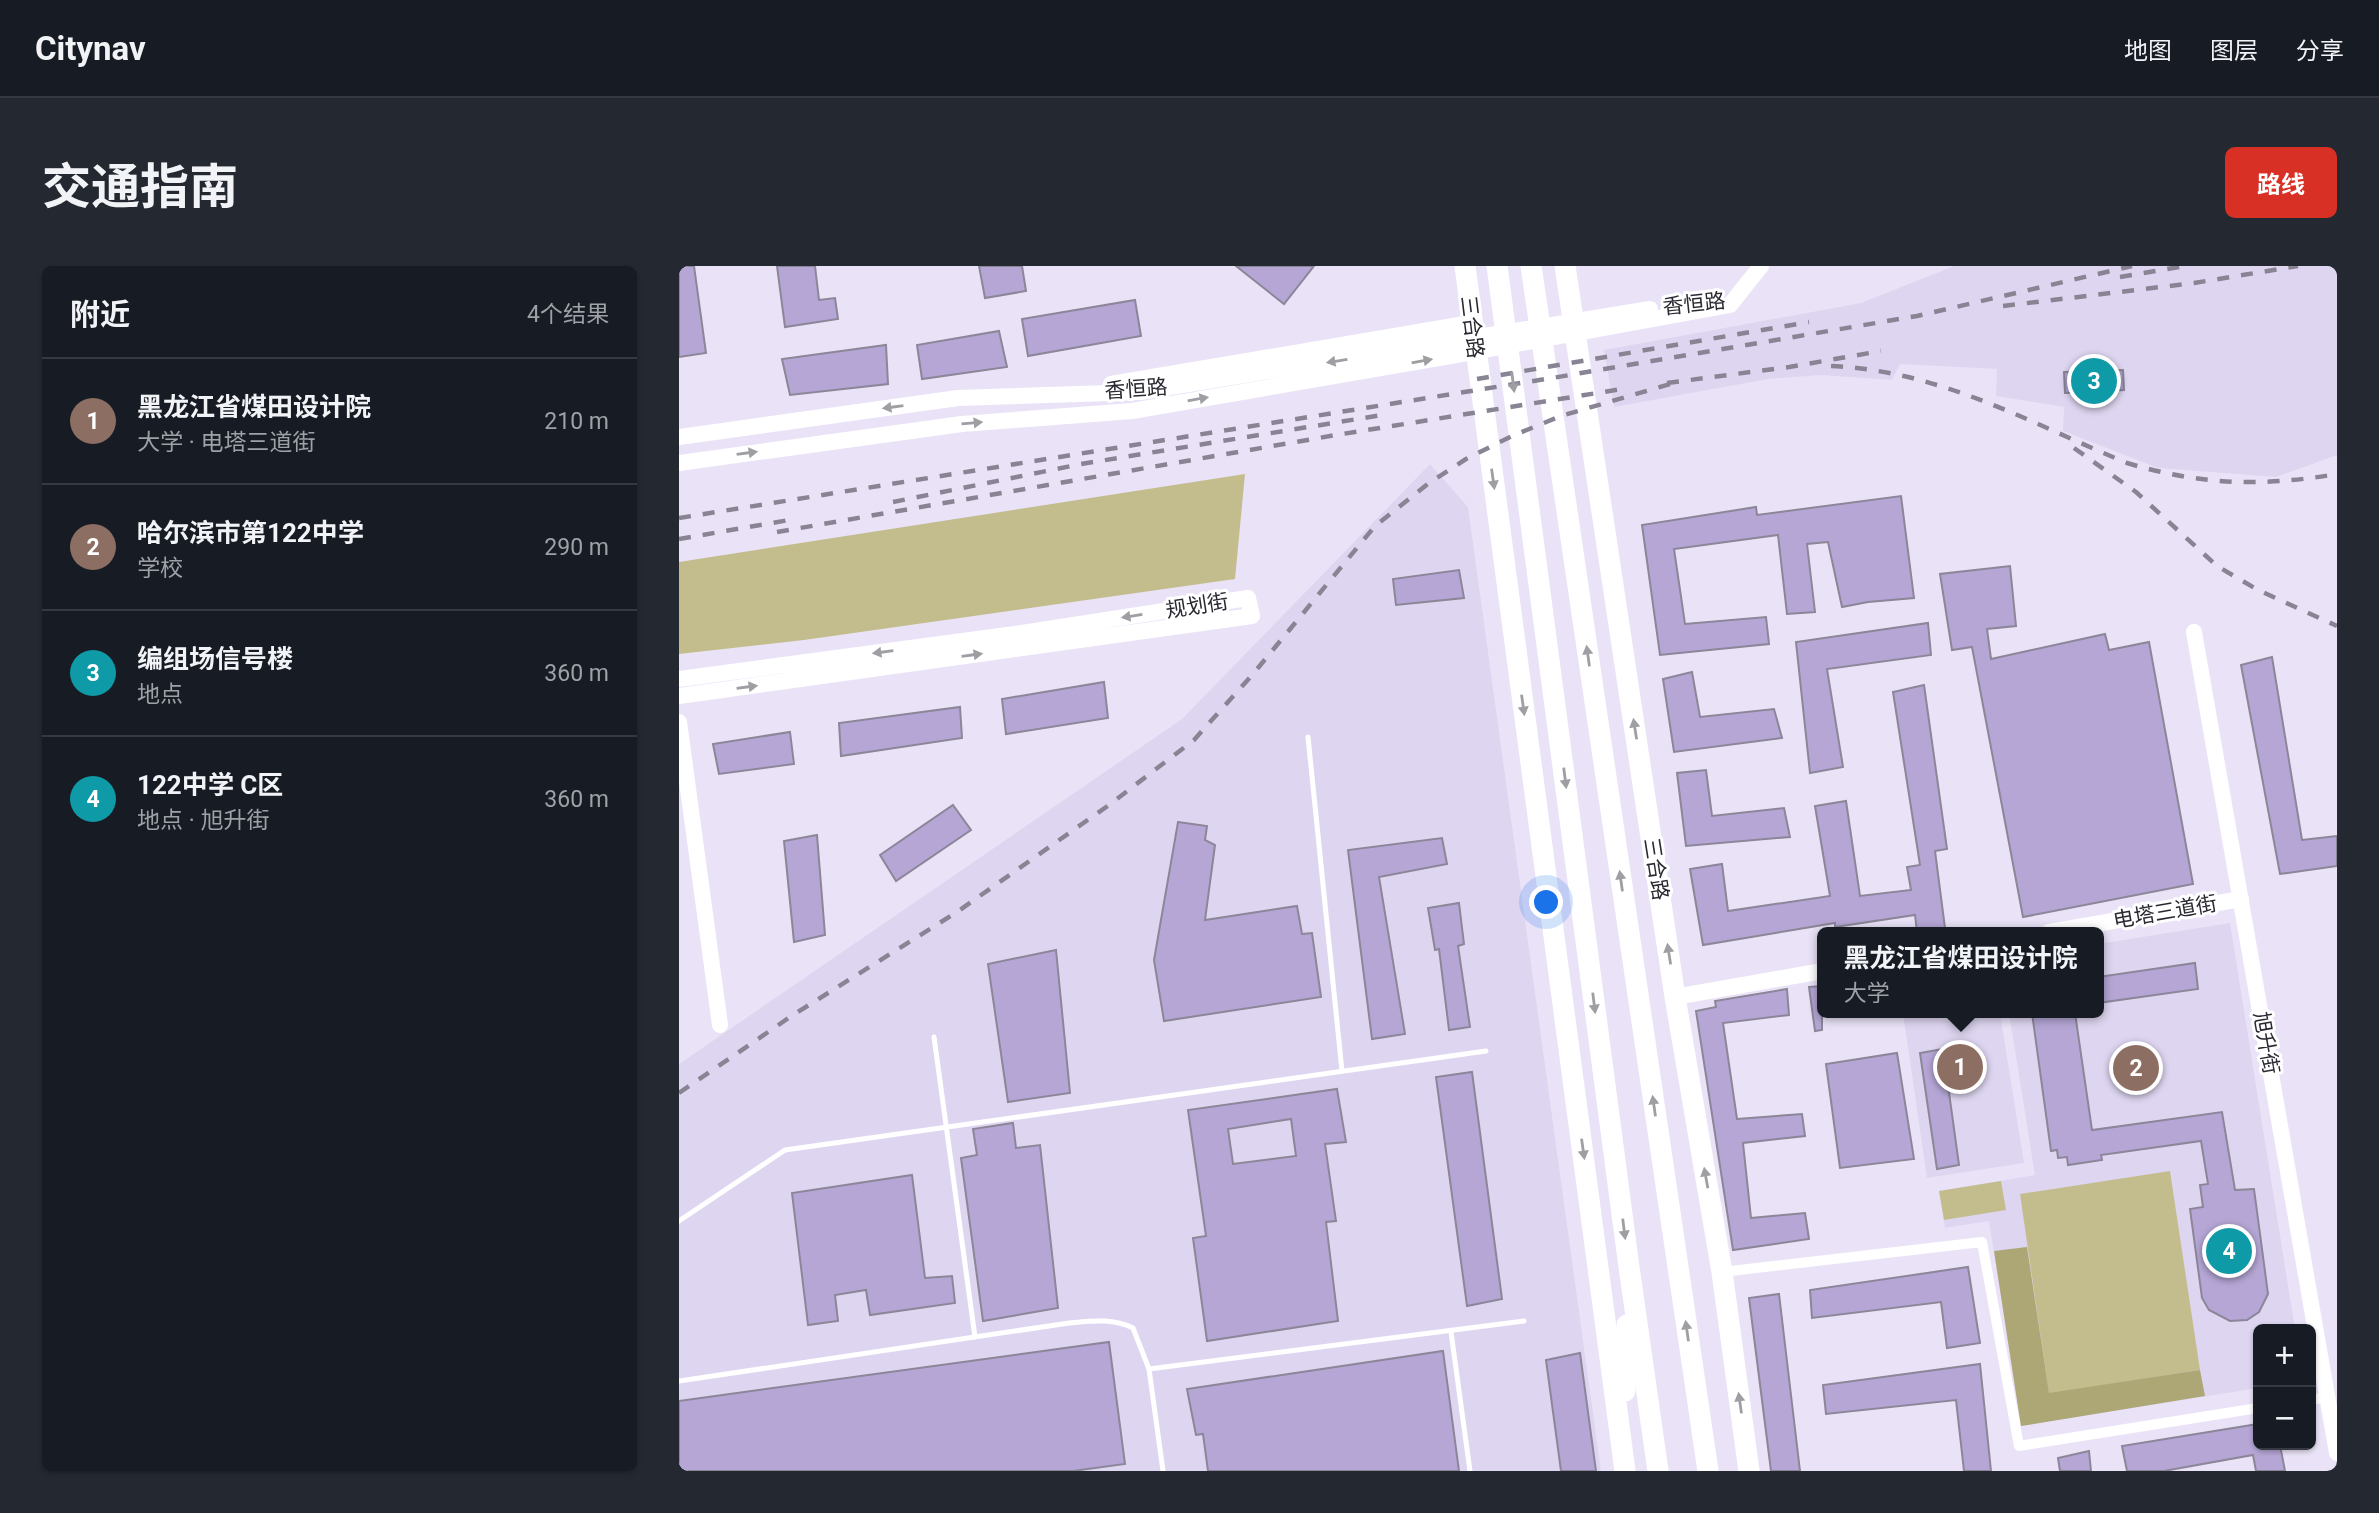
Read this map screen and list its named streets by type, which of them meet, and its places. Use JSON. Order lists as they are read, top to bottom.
{
  "streets": {
    "highway": ["三合路"],
    "main road": [
      "香恒路",
      "规划街",
      "电塔三道街",
      "旭升街"
    ]
  },
  "crossings": [
    ["电塔三道街", "旭升街"]
  ],
  "page": {
    "header": "Citynav",
    "nav": ["地图", "图层", "分享"],
    "title": "交通指南",
    "buttons": "路线",
    "heading": ["附近", "4个结果"],
    "pins": [
      "3",
      "1",
      "2",
      "4"
    ],
    "list": [
      {
        "mark": "1",
        "name": "黑龙江省煤田设计院",
        "note": "大学 · 电塔三道街",
        "value": "210 m"
      },
      {
        "mark": "2",
        "name": "哈尔滨市第122中学",
        "note": "学校",
        "value": "290 m"
      },
      {
        "mark": "3",
        "name": "编组场信号楼",
        "note": "地点",
        "value": "360 m"
      },
      {
        "mark": "4",
        "name": "122中学 C区",
        "note": "地点 · 旭升街",
        "value": "360 m"
      }
    ],
    "popup": ["黑龙江省煤田设计院", "大学"],
    "map_buttons": ["+", "−"]
  }
}
